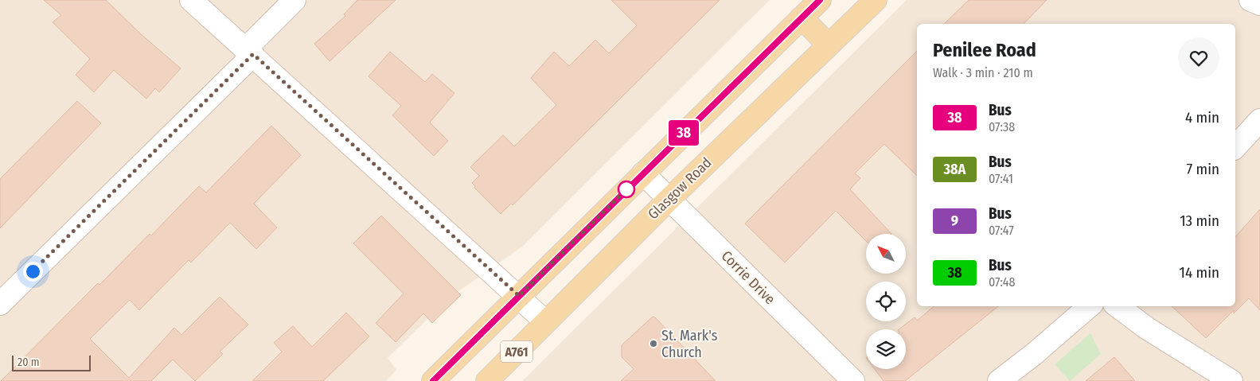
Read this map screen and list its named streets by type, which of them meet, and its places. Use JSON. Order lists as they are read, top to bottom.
{
  "streets": {
    "main road": ["Glasgow Road", "A761"],
    "street": ["Corrie Drive"]
  },
  "crossings": [
    ["Glasgow Road", "Corrie Drive"],
    ["Corrie Drive", "A761"]
  ],
  "places": ["St. Mark's Church"],
  "lines": ["bus line 38"],
  "scale_bar": "20 m",
  "north": "top left",
  "page": {
    "on_map": "38",
    "heading": ["Penilee Road", "Walk · 3 min · 210 m"],
    "list": [
      {
        "mark": "38",
        "name": "Bus",
        "note": "07:38",
        "value": "4 min"
      },
      {
        "mark": "38A",
        "name": "Bus",
        "note": "07:41",
        "value": "7 min"
      },
      {
        "mark": "9",
        "name": "Bus",
        "note": "07:47",
        "value": "13 min"
      },
      {
        "mark": "38",
        "name": "Bus",
        "note": "07:48",
        "value": "14 min"
      }
    ],
    "scale": "20 m"
  }
}
